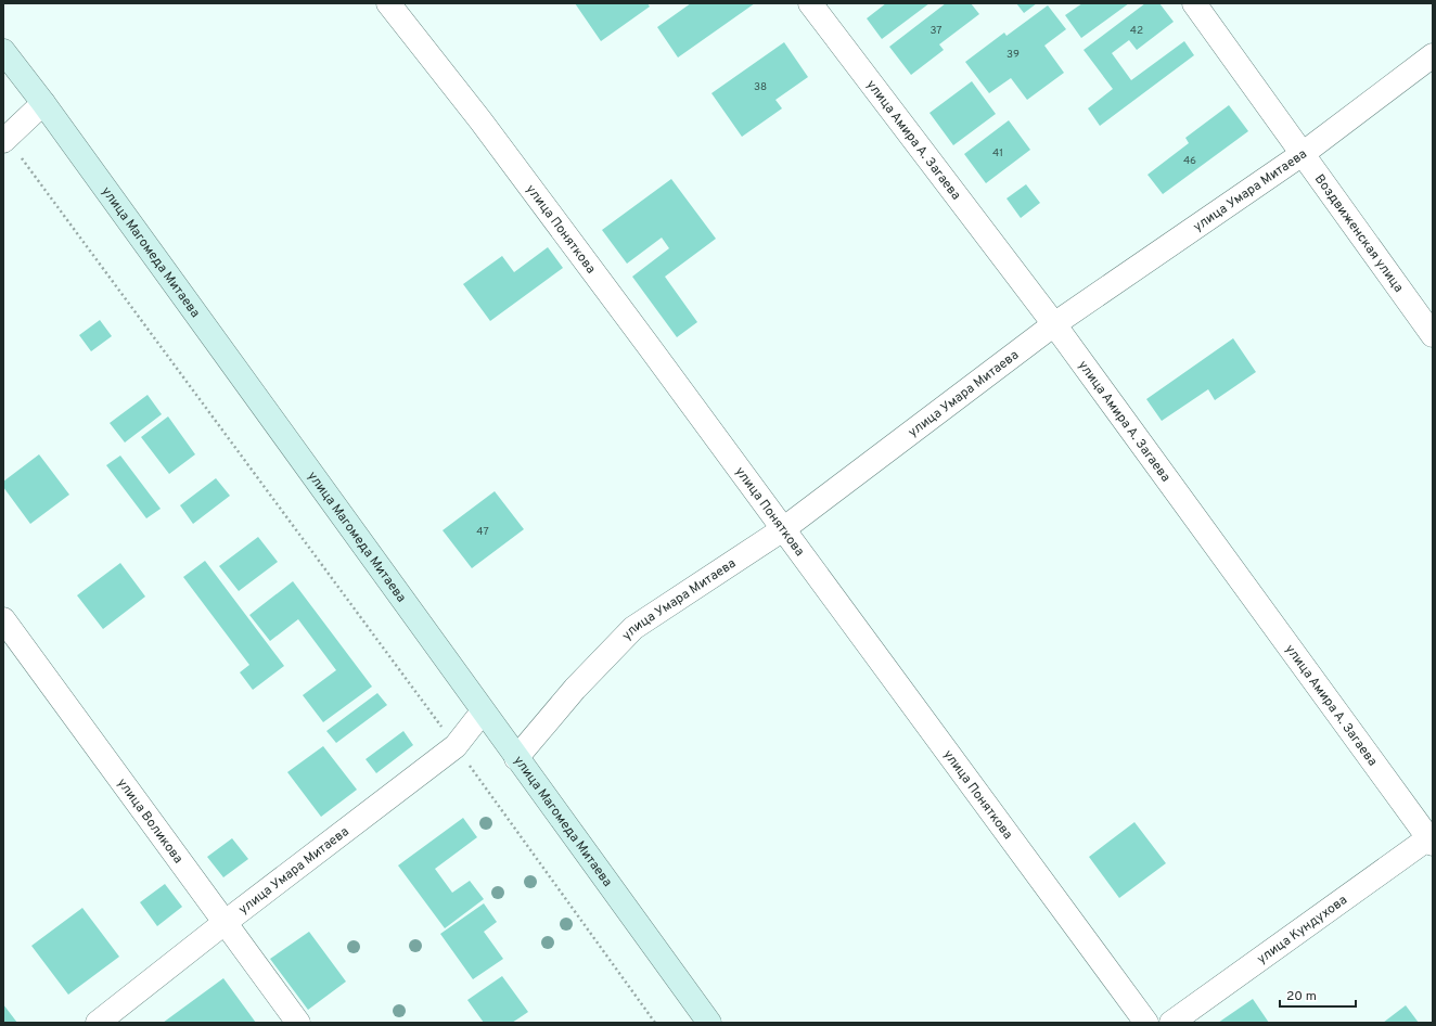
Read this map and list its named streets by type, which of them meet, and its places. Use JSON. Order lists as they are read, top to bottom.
{
  "streets": {
    "street": [
      "улица Амира А. Загаева",
      "улица Умара Митаева",
      "улица Поняткова",
      "Воздвиженская улица",
      "улица Магомеда Митаева",
      "улица Воликова",
      "улица Кундухова"
    ]
  },
  "crossings": [
    ["улица Амира А. Загаева", "улица Умара Митаева"],
    ["улица Амира А. Загаева", "улица Кундухова"],
    ["улица Умара Митаева", "улица Поняткова"],
    ["улица Умара Митаева", "Воздвиженская улица"],
    ["улица Умара Митаева", "улица Магомеда Митаева"],
    ["улица Умара Митаева", "улица Воликова"]
  ],
  "house_numbers": [
    "37",
    "42",
    "39",
    "38",
    "41",
    "46",
    "47"
  ],
  "scale_bar": "20 m"
}
